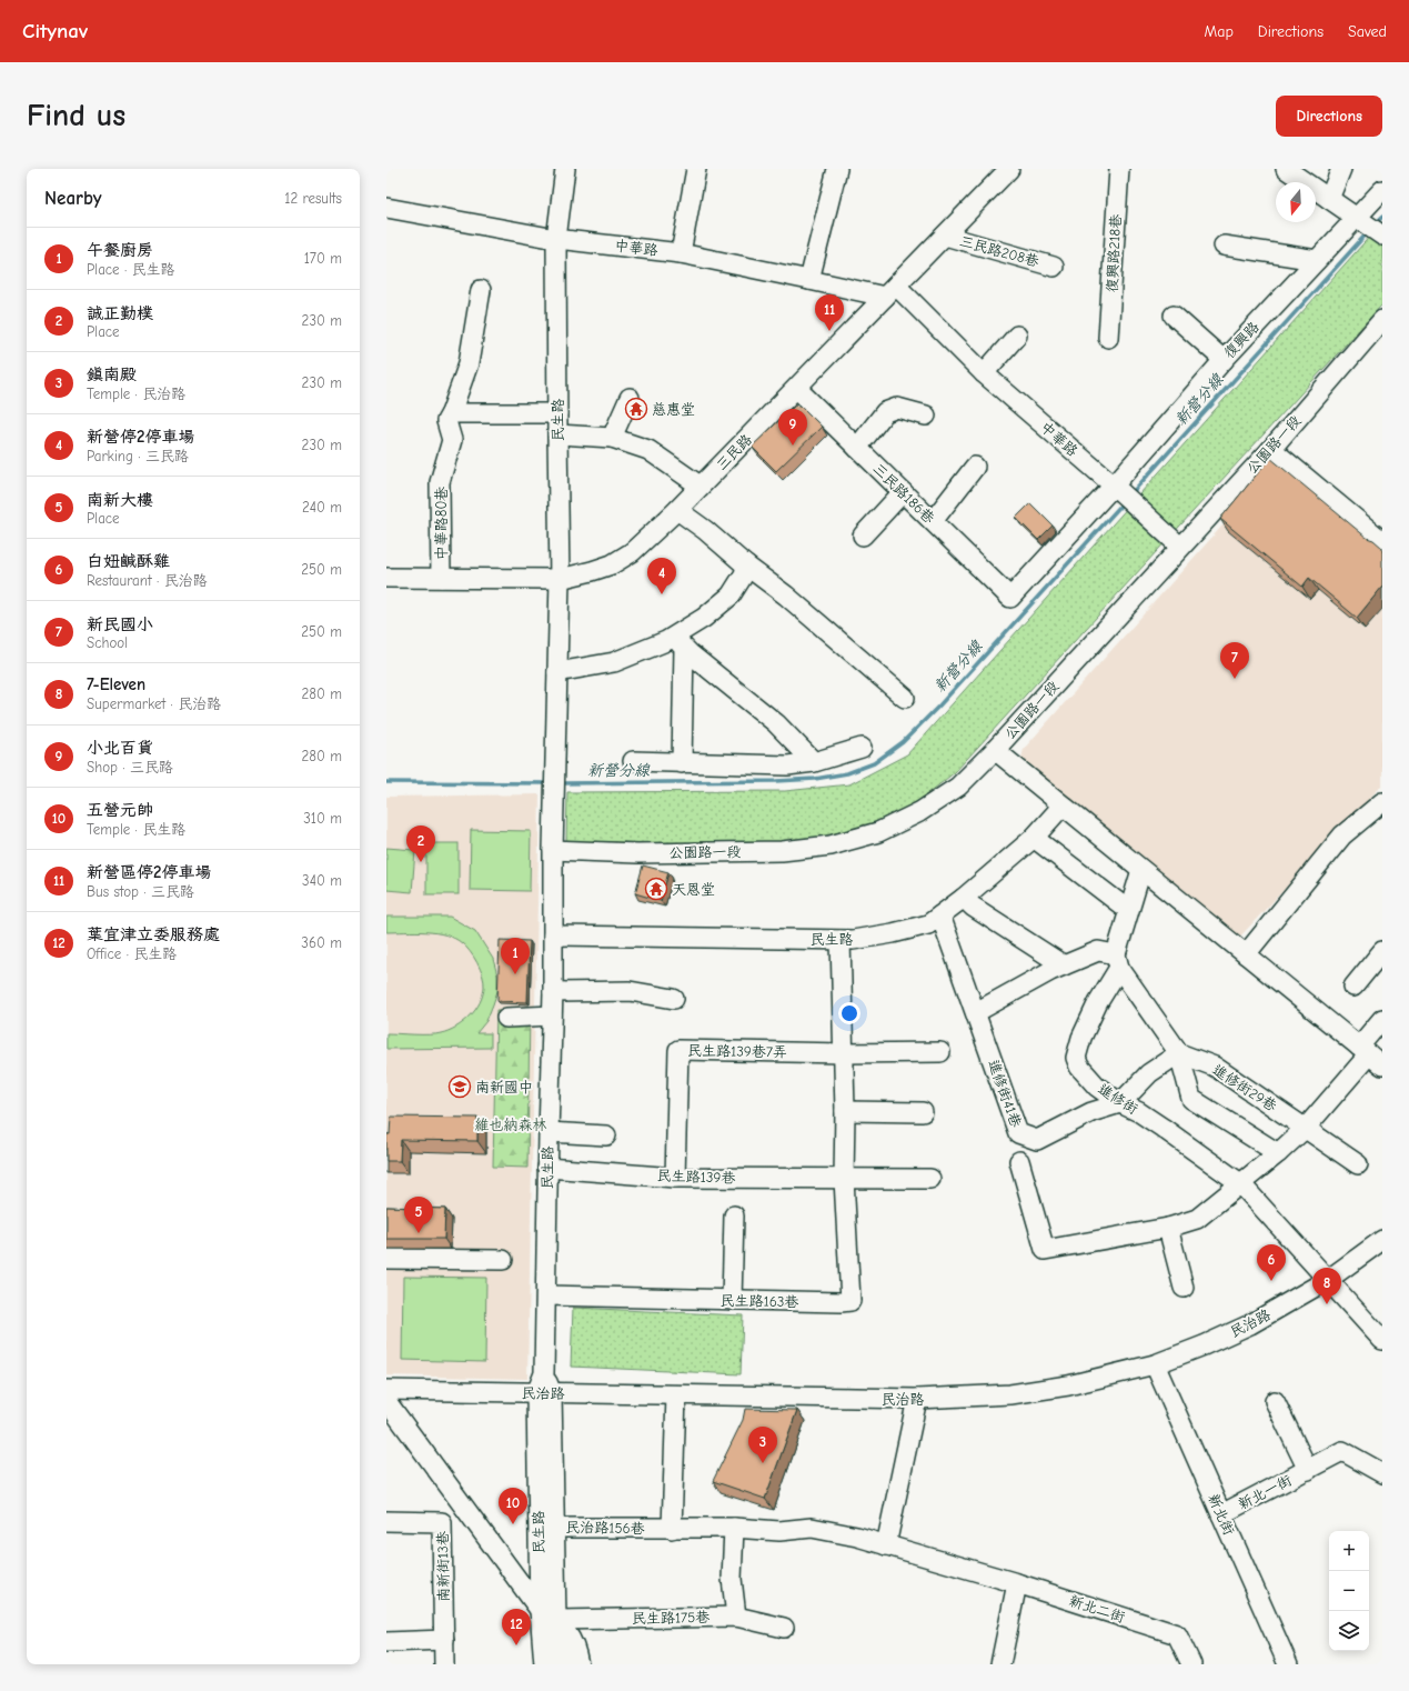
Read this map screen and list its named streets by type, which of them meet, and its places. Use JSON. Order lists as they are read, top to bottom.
{
  "streets": {
    "street": [
      "中華路",
      "三民路208巷",
      "復興路218巷",
      "復興路",
      "民生路",
      "公園路一段",
      "三民路",
      "三民路186巷",
      "中華路80巷",
      "民生路139巷7弄",
      "進修街29巷",
      "進修街41巷",
      "進修街",
      "民生路139巷",
      "民生路163巷",
      "民治路",
      "新北一街",
      "新北街",
      "民治路156巷",
      "南新街13巷",
      "新北二街",
      "民生路175巷"
    ]
  },
  "crossings": [
    ["中華路", "復興路"],
    ["中華路", "民生路"],
    ["中華路", "公園路一段"],
    ["中華路", "三民路"],
    ["中華路", "三民路186巷"],
    ["三民路208巷", "三民路"],
    ["復興路", "三民路186巷"],
    ["民生路", "公園路一段"],
    ["民生路", "三民路"],
    ["民生路", "民生路139巷"],
    ["民生路", "民生路163巷"],
    ["民生路", "民治路"],
    ["民生路", "民治路156巷"],
    ["民生路", "民生路175巷"],
    ["三民路", "三民路186巷"],
    ["三民路", "中華路80巷"],
    ["民生路139巷7弄", "民生路139巷"],
    ["民生路139巷7弄", "民生路163巷"],
    ["進修街29巷", "進修街41巷"],
    ["進修街41巷", "進修街"],
    ["進修街", "民治路"],
    ["民生路139巷", "民生路163巷"],
    ["民治路", "新北街"],
    ["新北一街", "新北街"],
    ["民治路156巷", "新北二街"]
  ],
  "water": ["新營分線"],
  "parks": ["維也納森林"],
  "places": {
    "temple": ["慈惠堂", "天恩堂"],
    "school or university": ["南新國中"]
  },
  "north": "bottom",
  "page": {
    "header": "Citynav",
    "nav": ["Map", "Directions", "Saved"],
    "buttons": "Directions",
    "title": "Find us",
    "heading": ["Nearby", "12 results"],
    "list": [
      {
        "mark": "1",
        "name": "午餐廚房",
        "note": "Place · 民生路",
        "value": "170 m"
      },
      {
        "mark": "2",
        "name": "誠正勤樸",
        "note": "Place",
        "value": "230 m"
      },
      {
        "mark": "3",
        "name": "鎮南殿",
        "note": "Temple · 民治路",
        "value": "230 m"
      },
      {
        "mark": "4",
        "name": "新營停2停車場",
        "note": "Parking · 三民路",
        "value": "230 m"
      },
      {
        "mark": "5",
        "name": "南新大樓",
        "note": "Place",
        "value": "240 m"
      },
      {
        "mark": "6",
        "name": "白妞鹹酥雞",
        "note": "Restaurant · 民治路",
        "value": "250 m"
      },
      {
        "mark": "7",
        "name": "新民國小",
        "note": "School",
        "value": "250 m"
      },
      {
        "mark": "8",
        "name": "7-Eleven",
        "note": "Supermarket · 民治路",
        "value": "280 m"
      },
      {
        "mark": "9",
        "name": "小北百貨",
        "note": "Shop · 三民路",
        "value": "280 m"
      },
      {
        "mark": "10",
        "name": "五營元帥",
        "note": "Temple · 民生路",
        "value": "310 m"
      },
      {
        "mark": "11",
        "name": "新營區停2停車場",
        "note": "Bus stop · 三民路",
        "value": "340 m"
      },
      {
        "mark": "12",
        "name": "葉宜津立委服務處",
        "note": "Office · 民生路",
        "value": "360 m"
      }
    ],
    "pins": [
      "11",
      "9",
      "4",
      "7",
      "2",
      "1",
      "5",
      "6",
      "8",
      "3",
      "10",
      "12"
    ],
    "map_buttons": ["+", "−"]
  }
}
